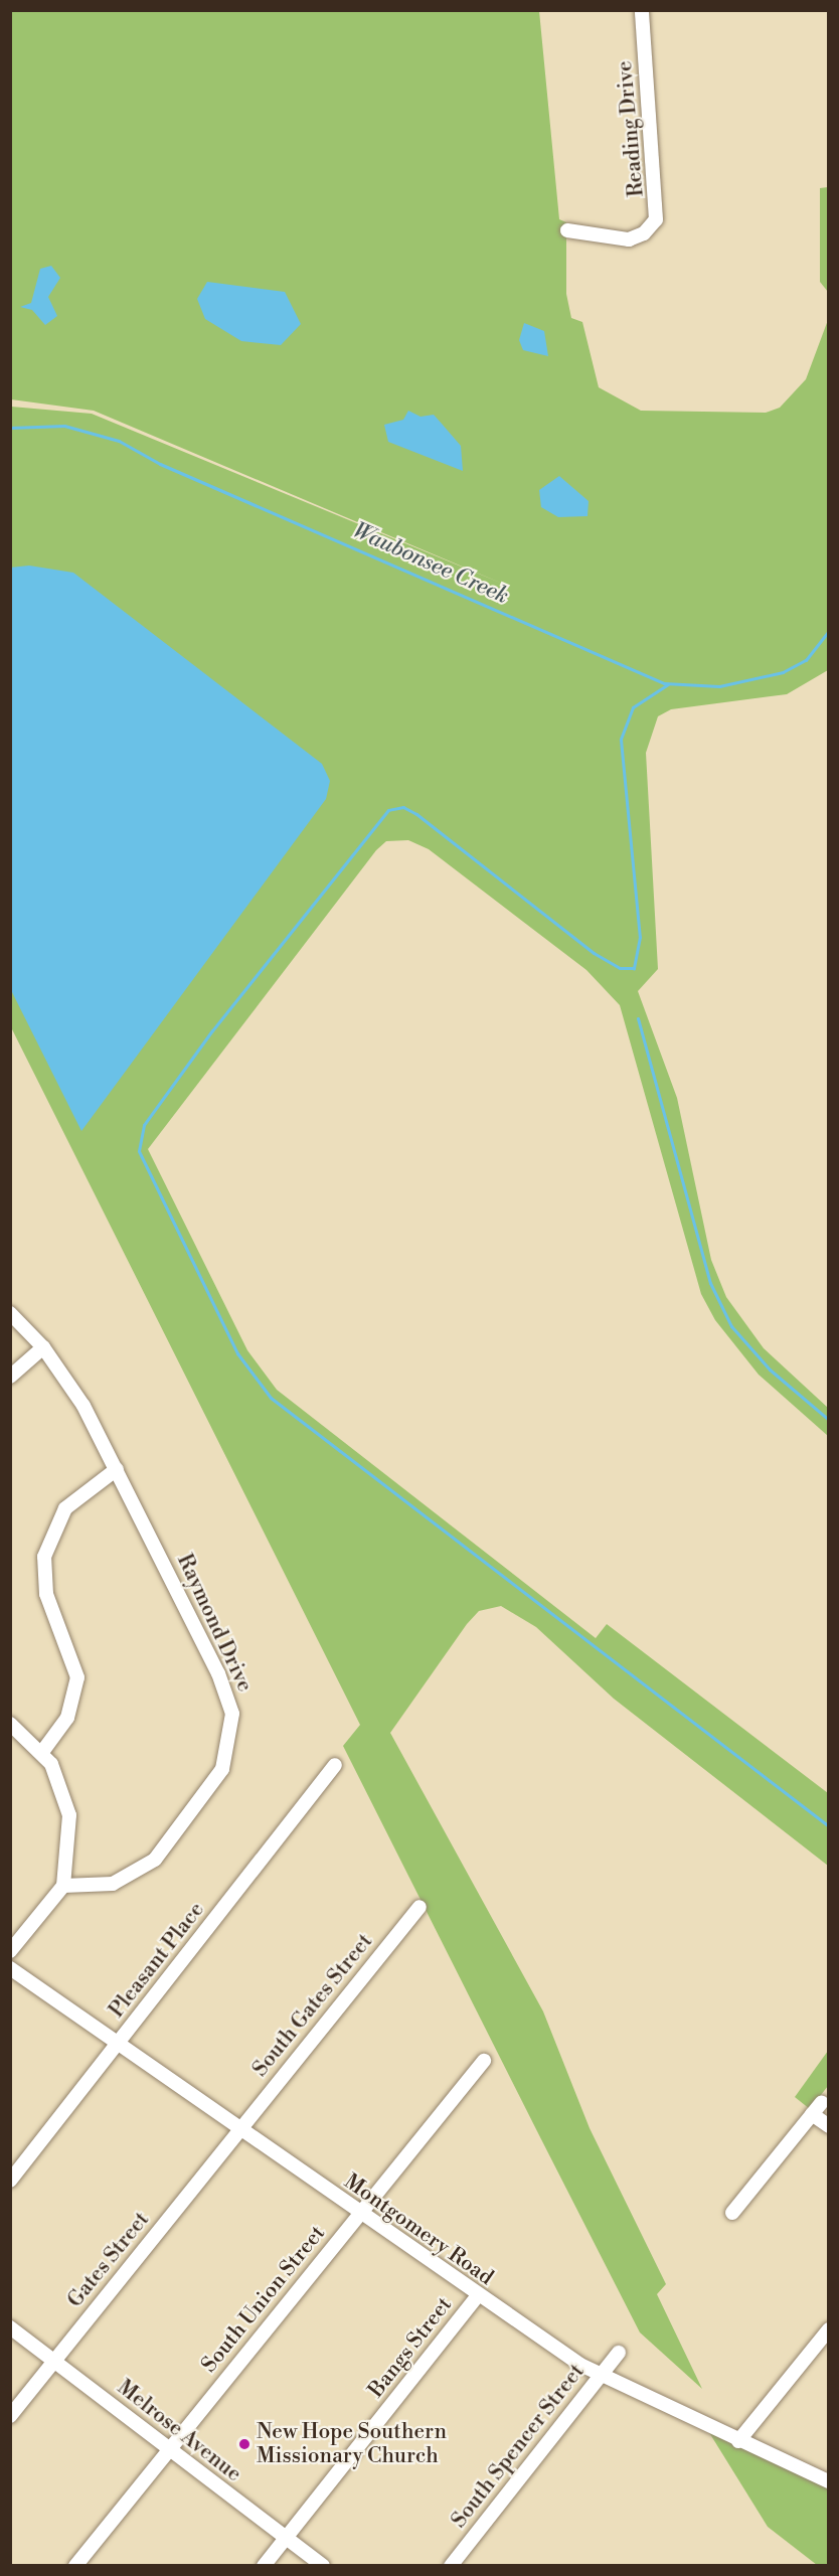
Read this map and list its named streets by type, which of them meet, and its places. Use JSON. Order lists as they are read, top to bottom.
{
  "streets": {
    "street": [
      "Reading Drive",
      "Raymond Drive",
      "Pleasant Place",
      "South Gates Street",
      "Montgomery Road",
      "Gates Street",
      "South Union Street",
      "Bangs Street",
      "Melrose Avenue",
      "South Spencer Street"
    ]
  },
  "crossings": [
    ["Pleasant Place", "Montgomery Road"],
    ["South Gates Street", "Montgomery Road"],
    ["South Gates Street", "Gates Street"],
    ["Montgomery Road", "Gates Street"],
    ["Montgomery Road", "South Union Street"],
    ["Montgomery Road", "Bangs Street"],
    ["Montgomery Road", "South Spencer Street"],
    ["Gates Street", "Melrose Avenue"],
    ["South Union Street", "Melrose Avenue"],
    ["Bangs Street", "Melrose Avenue"]
  ],
  "water": ["Waubonsee Creek"],
  "places": ["New Hope Southern Missionary Church"]
}
